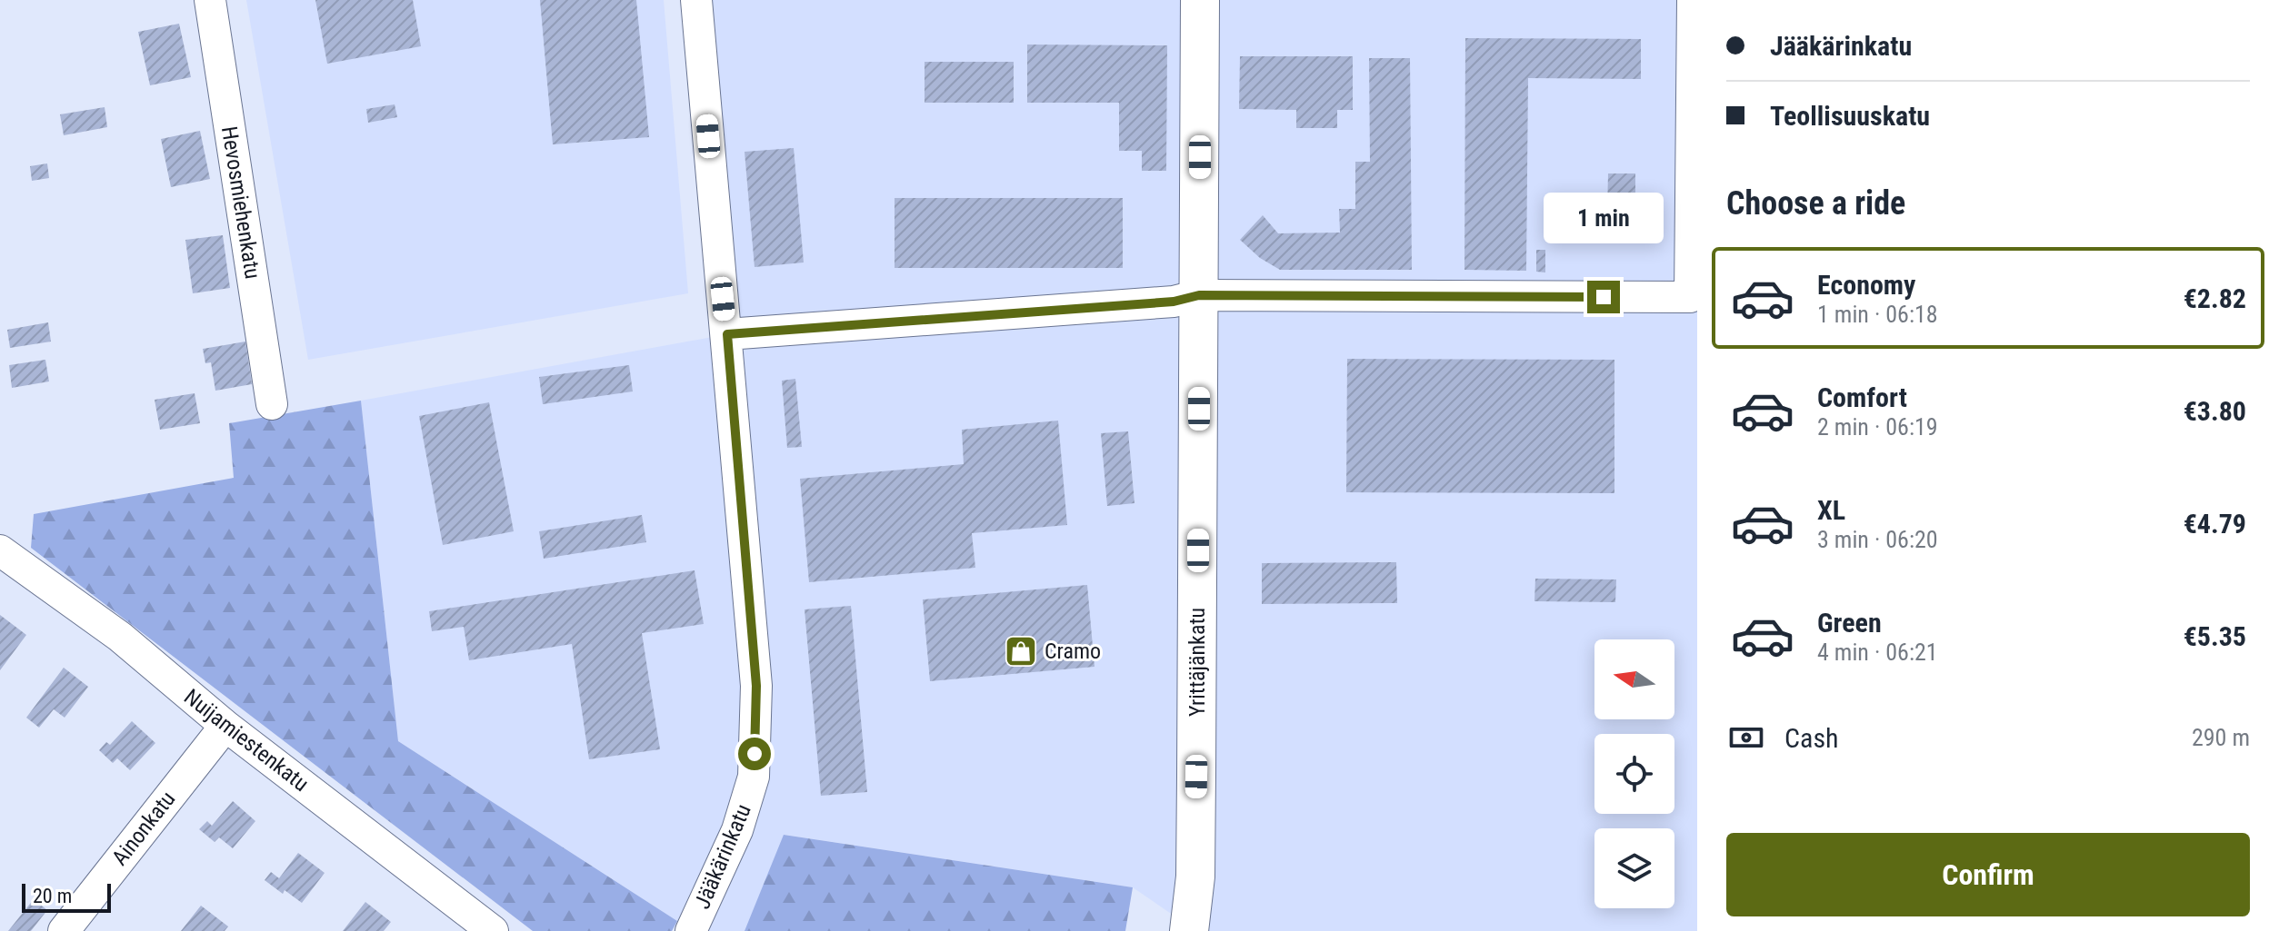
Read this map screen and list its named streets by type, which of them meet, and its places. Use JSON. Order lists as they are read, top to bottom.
{
  "streets": {
    "street": [
      "Hevosmiehenkatu",
      "Yrittäjänkatu",
      "Nuijamiestenkatu",
      "Ainonkatu",
      "Jääkärinkatu"
    ]
  },
  "crossings": [
    ["Nuijamiestenkatu", "Ainonkatu"]
  ],
  "places": {
    "shop": ["Cramo"]
  },
  "scale_bar": "20 m",
  "north": "left",
  "page": {
    "banner": ["Jääkärinkatu", "Teollisuuskatu"],
    "heading": "Choose a ride",
    "bubble": "1 min",
    "list": [
      {
        "name": "Economy",
        "note": "1 min · 06:18",
        "value": "€2.82"
      },
      {
        "name": "Comfort",
        "note": "2 min · 06:19",
        "value": "€3.80"
      },
      {
        "name": "XL",
        "note": "3 min · 06:20",
        "value": "€4.79"
      },
      {
        "name": "Green",
        "note": "4 min · 06:21",
        "value": "€5.35"
      }
    ],
    "pay": ["Cash", "290 m"],
    "buttons": "Confirm",
    "scale": "20 m"
  }
}
